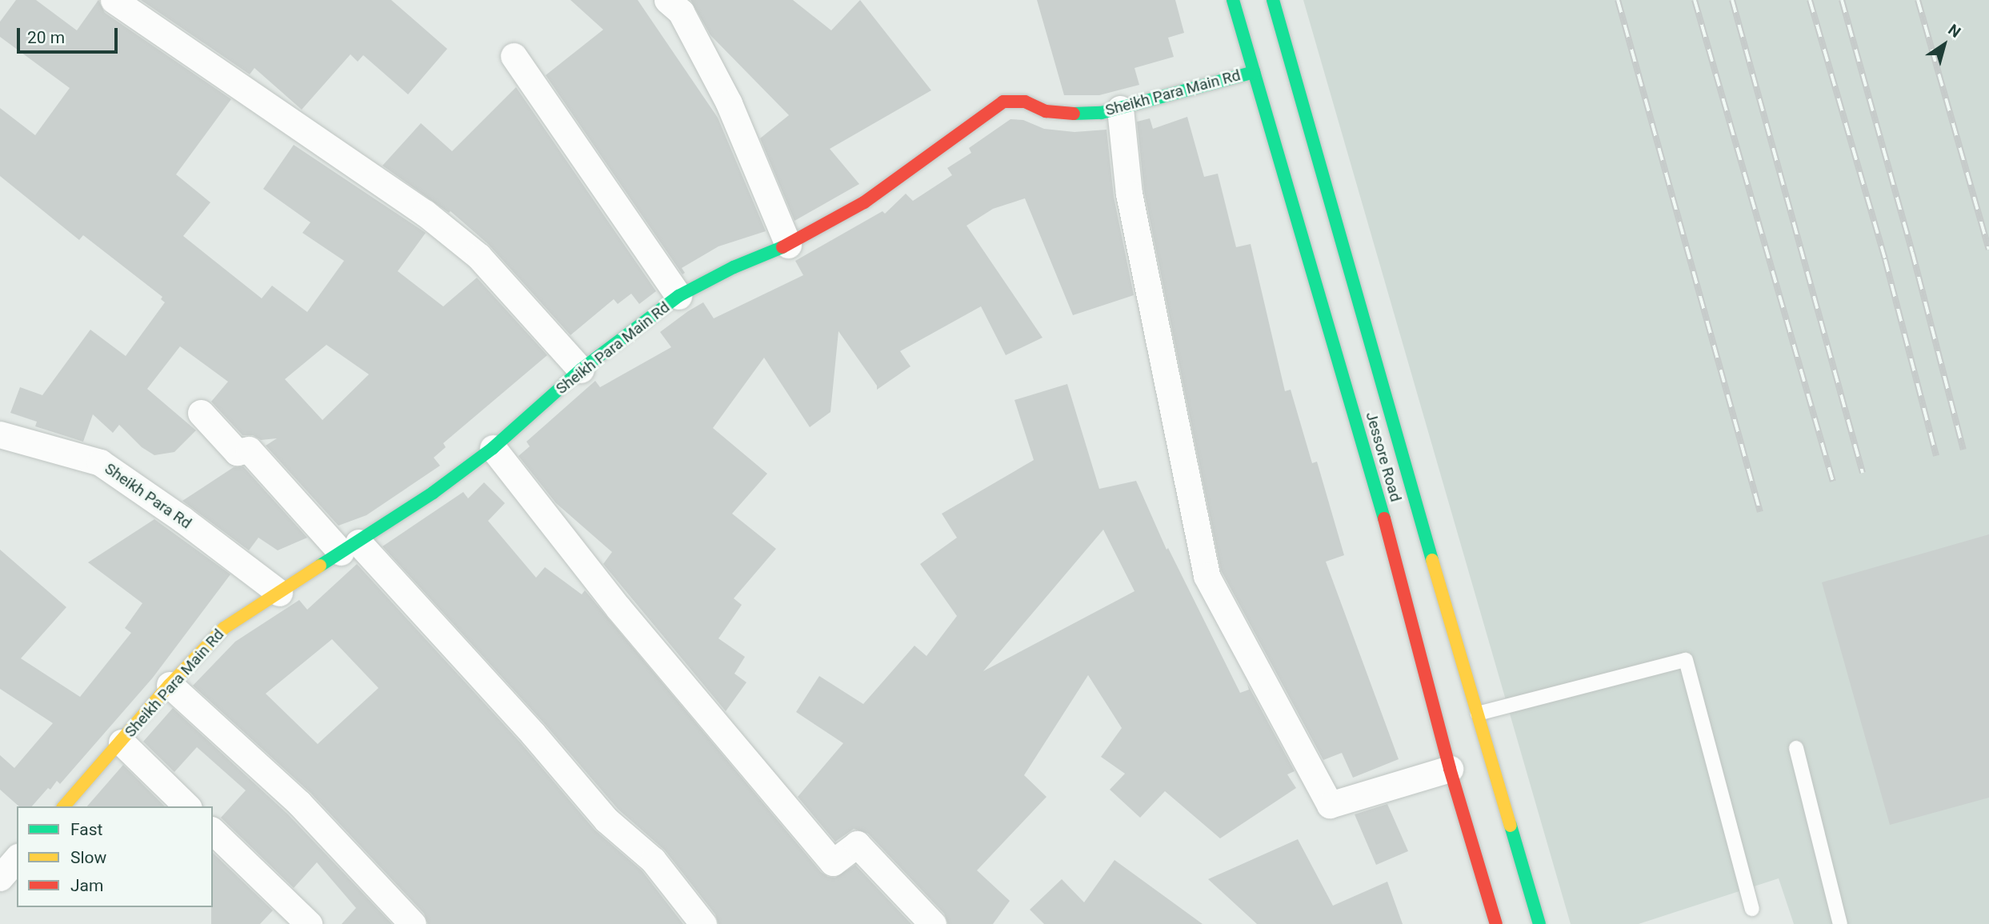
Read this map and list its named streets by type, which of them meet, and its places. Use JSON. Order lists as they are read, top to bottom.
{
  "streets": {
    "main road": ["Sheikh Para Main Rd", "Jessore Road"],
    "street": ["Sheikh Para Rd"]
  },
  "crossings": [
    ["Sheikh Para Main Rd", "Jessore Road"],
    ["Sheikh Para Main Rd", "Sheikh Para Rd"]
  ],
  "legend": ["Fast", "Slow", "Jam"],
  "scale_bar": "20 m",
  "north": "top right"
}
